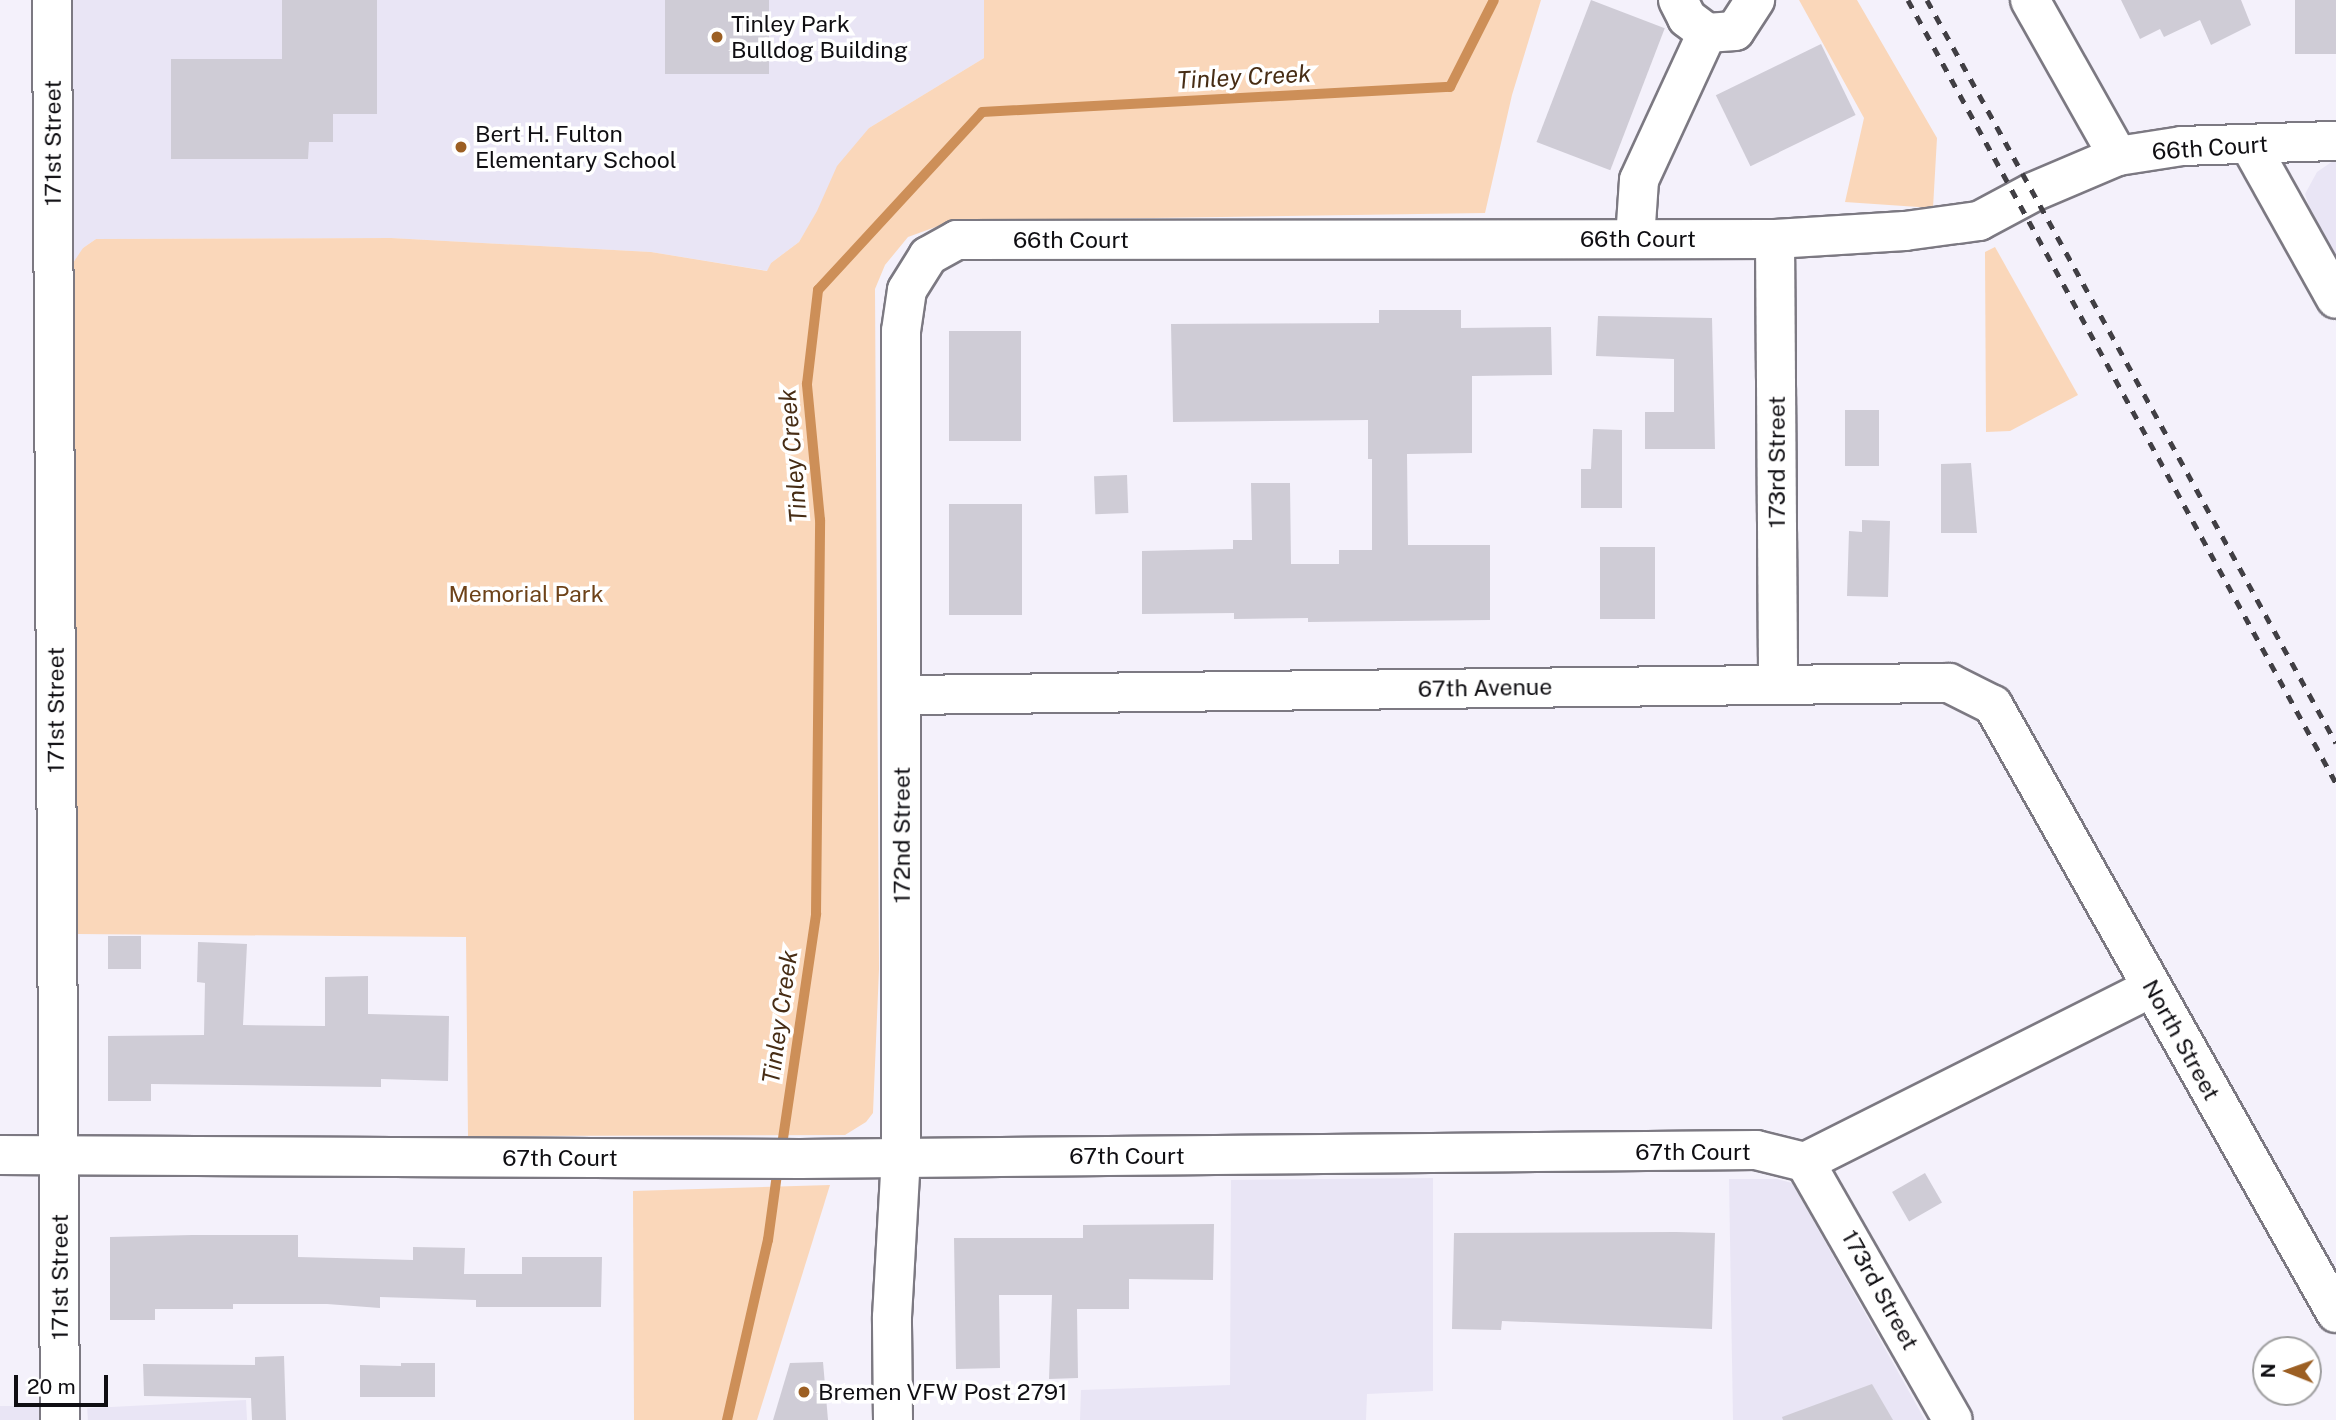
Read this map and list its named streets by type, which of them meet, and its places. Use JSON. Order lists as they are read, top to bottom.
{
  "streets": {
    "street": [
      "171st Street",
      "66th Court",
      "173rd Street",
      "67th Avenue",
      "172nd Street",
      "North Street",
      "67th Court"
    ]
  },
  "crossings": [
    ["171st Street", "67th Court"],
    ["66th Court", "173rd Street"],
    ["66th Court", "172nd Street"],
    ["173rd Street", "67th Avenue"],
    ["173rd Street", "67th Court"],
    ["67th Avenue", "172nd Street"],
    ["67th Avenue", "North Street"],
    ["172nd Street", "67th Court"]
  ],
  "water": ["Tinley Creek"],
  "parks": ["Memorial Park"],
  "places": ["Tinley Park Bulldog Building", "Bert H. Fulton Elementary School", "Bremen VFW Post 2791"],
  "scale_bar": "20 m",
  "north": "left"
}
